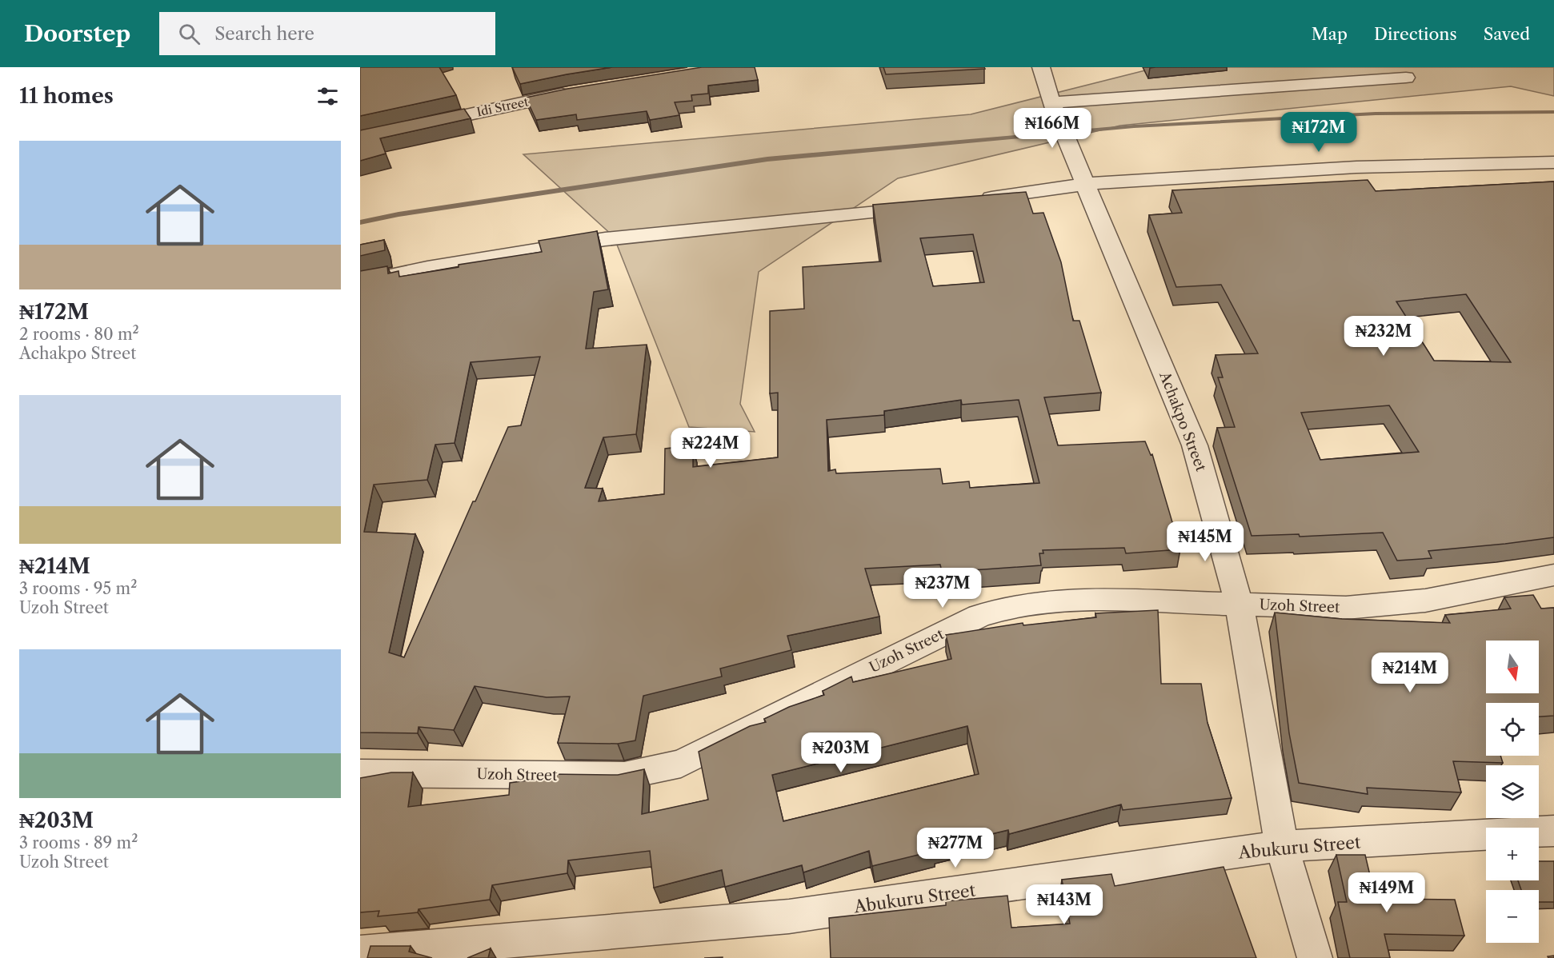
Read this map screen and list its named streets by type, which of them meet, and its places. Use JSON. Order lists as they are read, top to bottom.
{
  "streets": {
    "street": [
      "Idi Street",
      "Achakpo Street",
      "Uzoh Street",
      "Abukuru Street"
    ]
  },
  "crossings": [
    ["Achakpo Street", "Uzoh Street"],
    ["Achakpo Street", "Abukuru Street"]
  ],
  "north": "bottom",
  "page": {
    "header": "Doorstep",
    "search": "Search here",
    "nav": ["Map", "Directions", "Saved"],
    "heading": "11 homes",
    "price": [
      "₦166M",
      "₦172M",
      "₦232M",
      "₦224M",
      "₦145M",
      "₦237M",
      "₦214M",
      "₦203M",
      "₦277M",
      "₦149M",
      "₦143M"
    ],
    "list": [
      {
        "name": "₦172M",
        "note": "2 rooms · 80 m² · Achakpo Street"
      },
      {
        "name": "₦214M",
        "note": "3 rooms · 95 m² · Uzoh Street"
      },
      {
        "name": "₦203M",
        "note": "3 rooms · 89 m² · Uzoh Street"
      }
    ],
    "map_buttons": ["+", "−"]
  }
}
